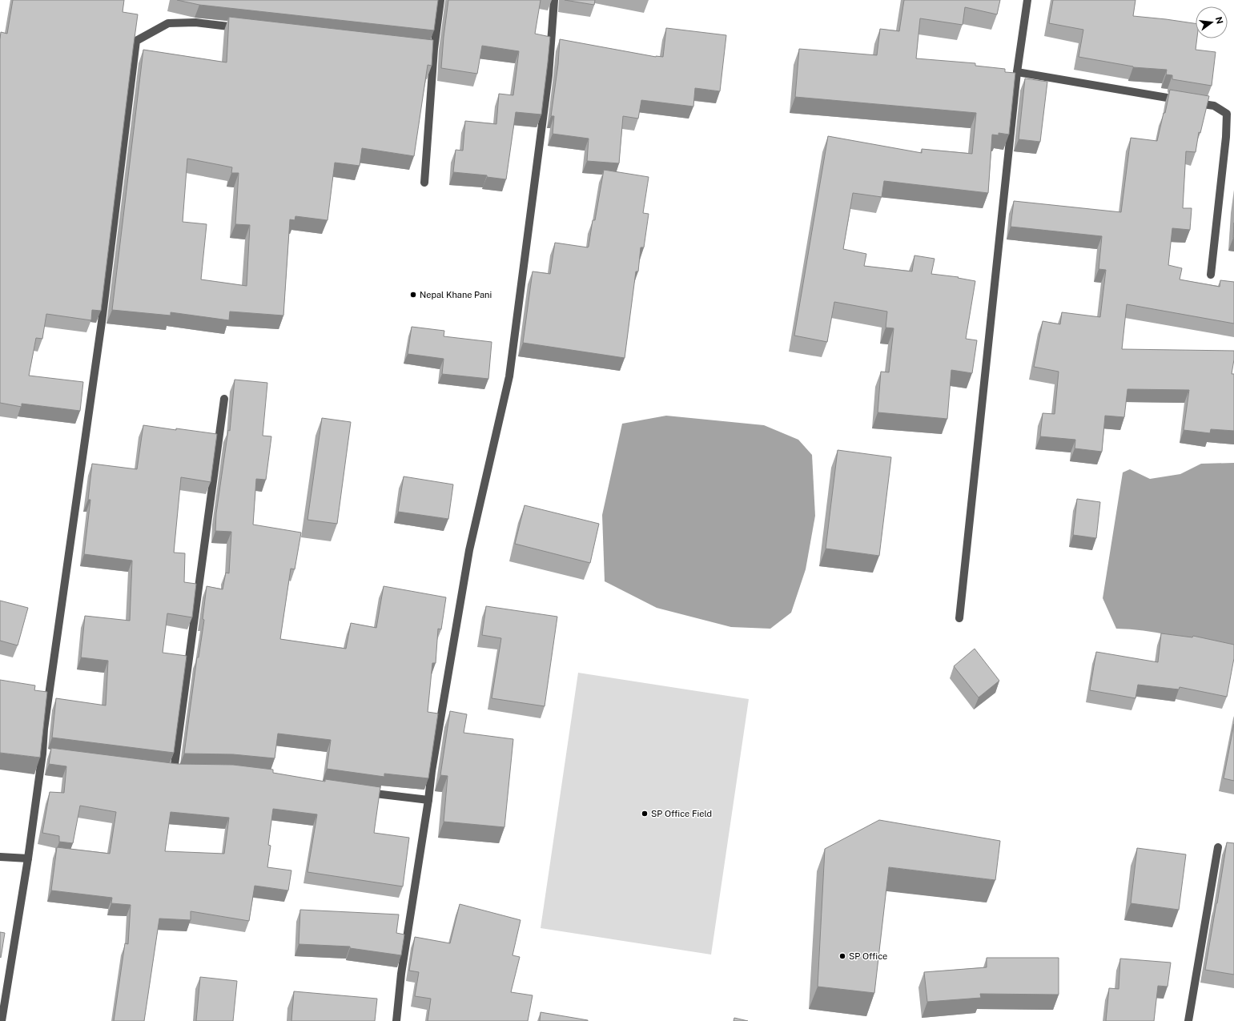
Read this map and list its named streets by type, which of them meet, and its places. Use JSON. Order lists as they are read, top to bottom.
{
  "places": ["Nepal Khane Pani", "SP Office Field", "SP Office"],
  "north": "right"
}
